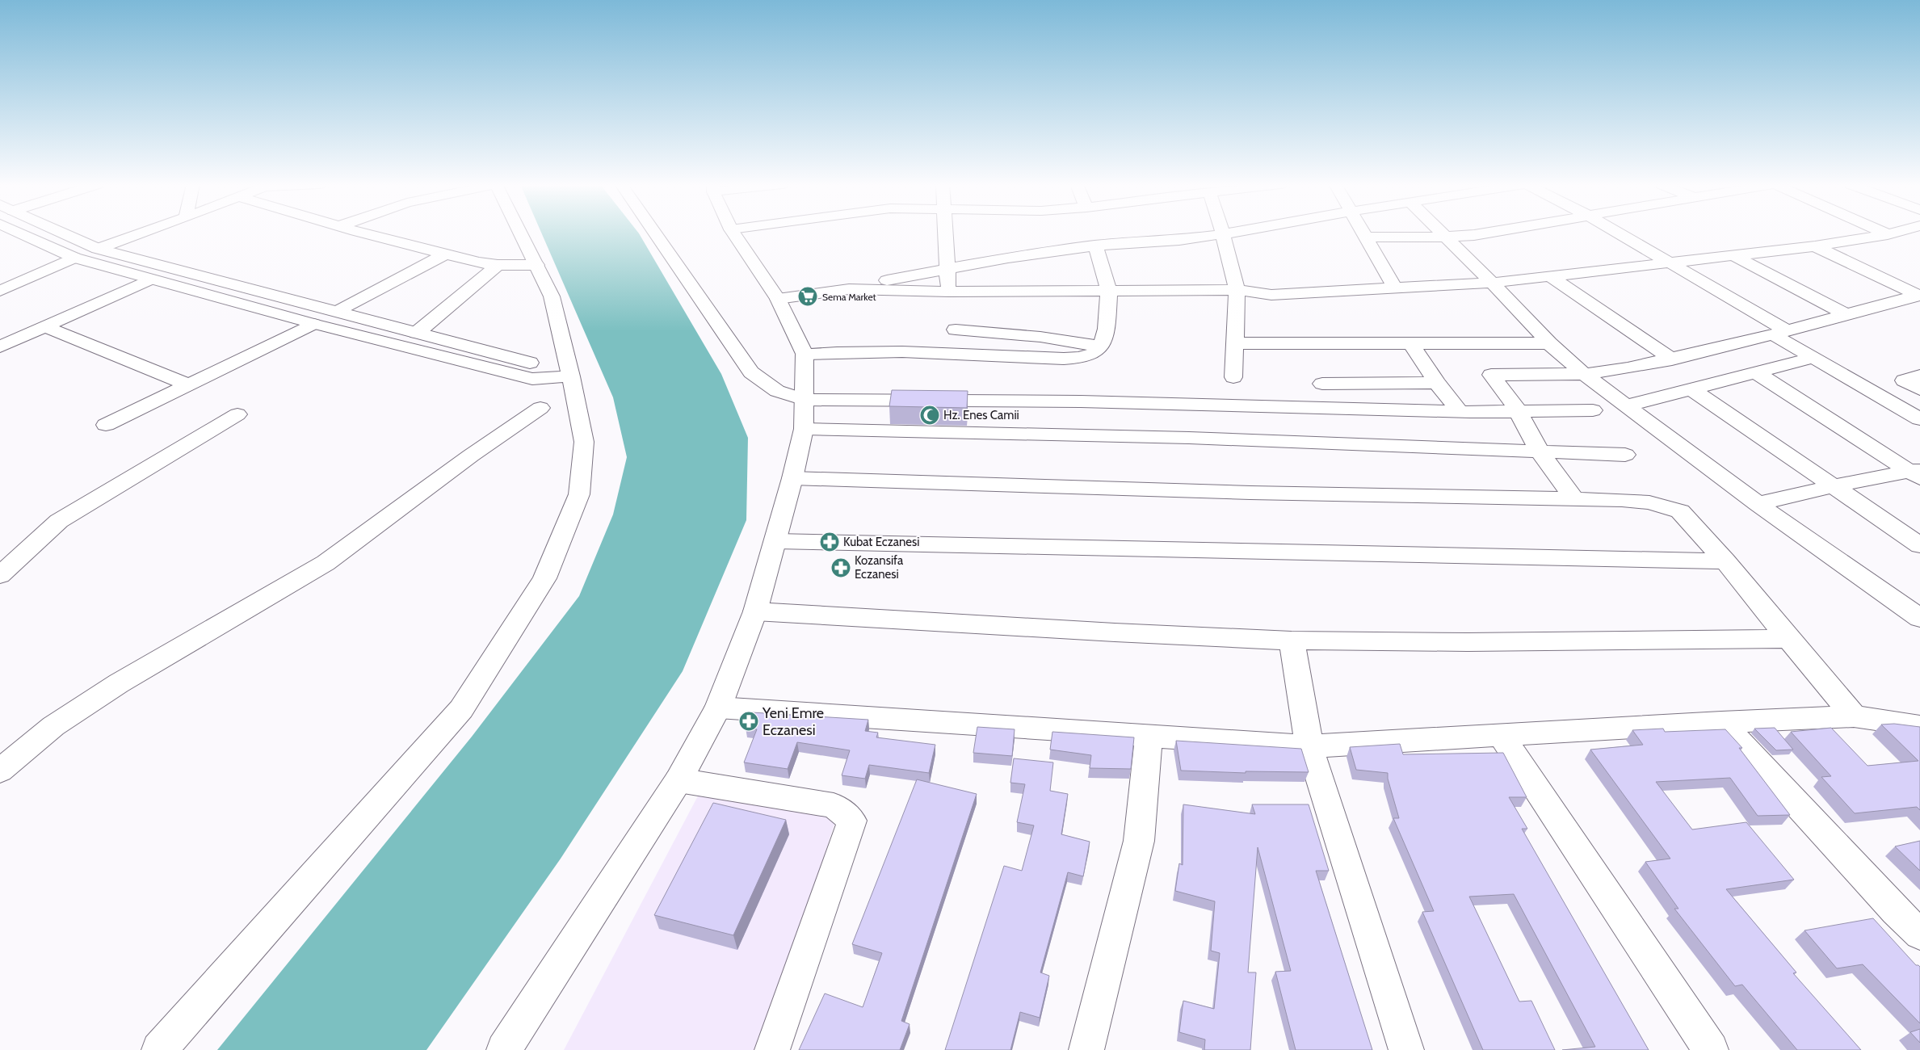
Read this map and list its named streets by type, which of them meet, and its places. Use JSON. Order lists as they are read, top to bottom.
{
  "places": {
    "supermarket": ["Sema Market"],
    "mosque": ["Hz. Enes Camii"],
    "pharmacy": ["Kubat Eczanesi", "Kozansifa Eczanesi", "Yeni Emre Eczanesi"]
  }
}
